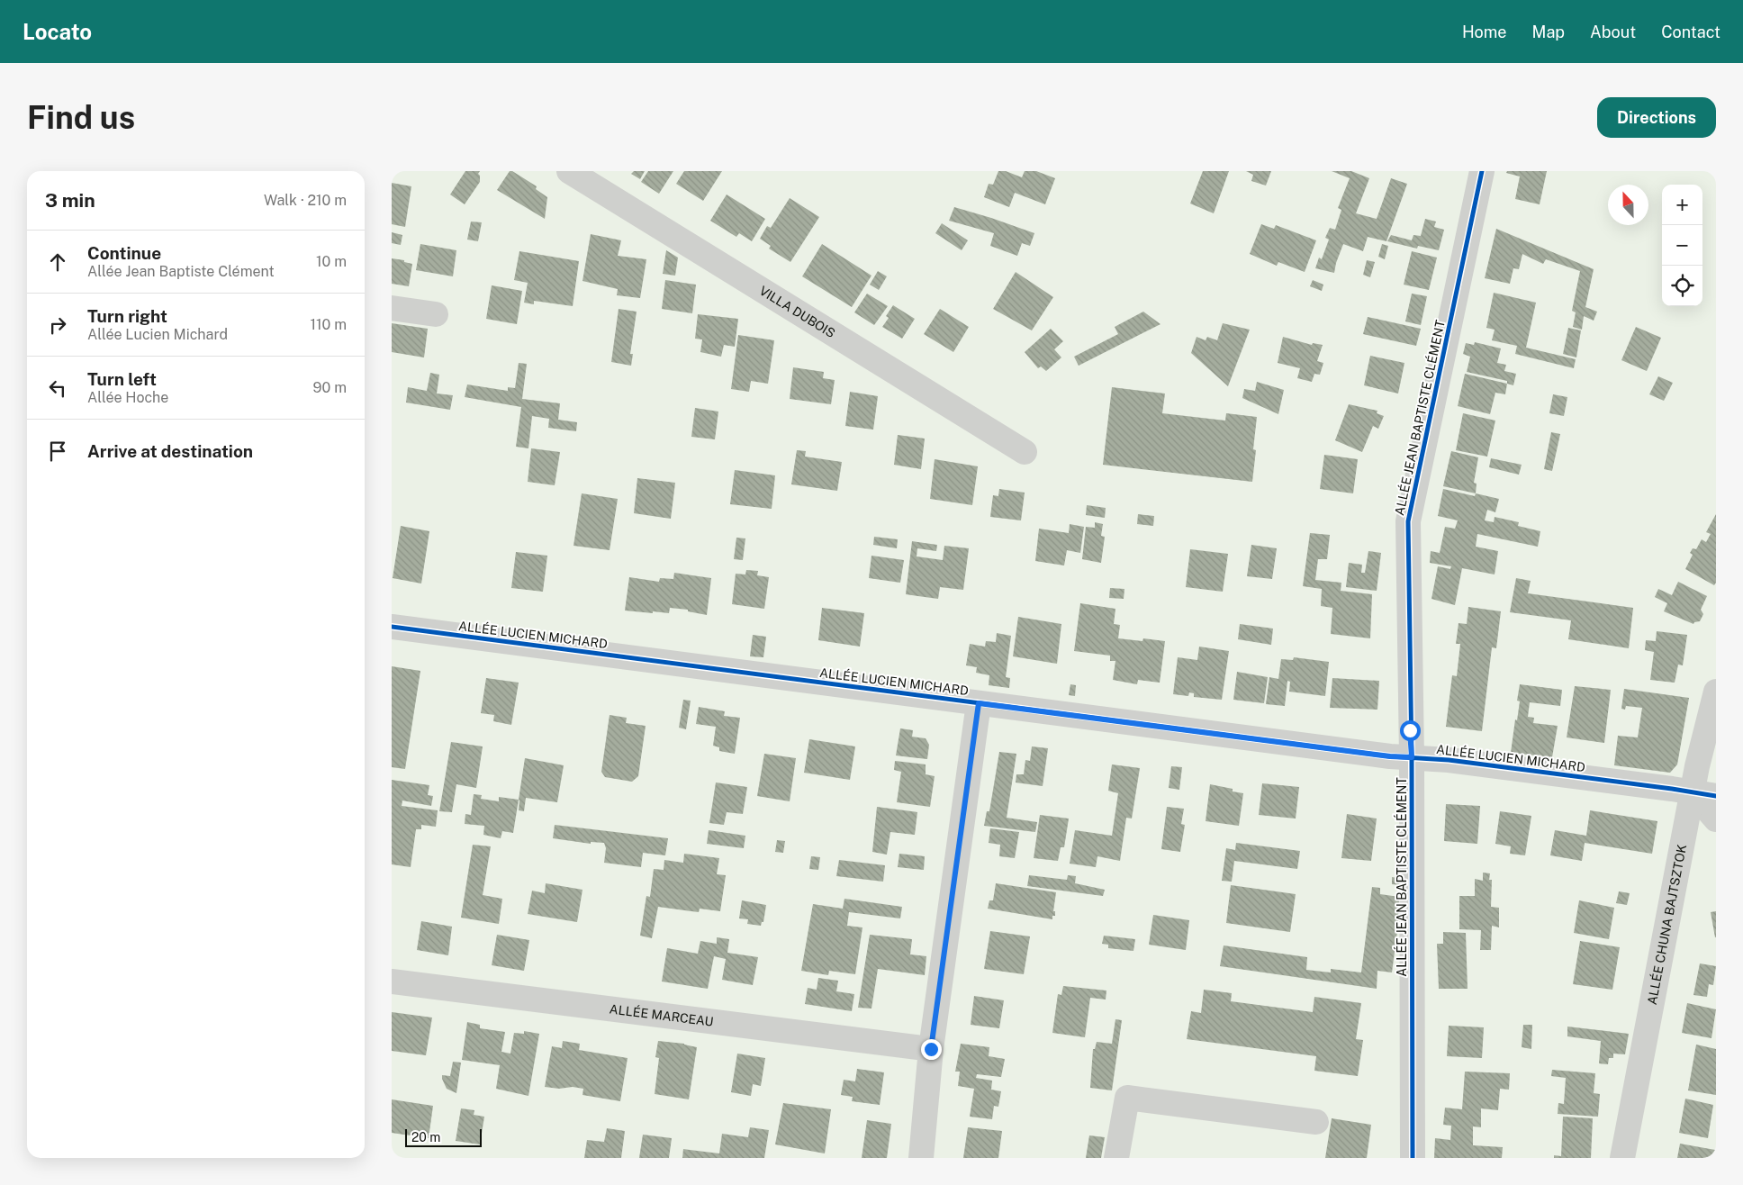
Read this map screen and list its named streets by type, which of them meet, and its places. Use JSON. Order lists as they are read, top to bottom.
{
  "streets": {
    "street": [
      "VILLA DUBOIS",
      "ALLÉE JEAN BAPTISTE CLÉMENT",
      "ALLÉE LUCIEN MICHARD",
      "ALLÉE CHUNA BAJTSZTOK",
      "ALLÉE MARCEAU"
    ]
  },
  "crossings": [
    ["ALLÉE JEAN BAPTISTE CLÉMENT", "ALLÉE LUCIEN MICHARD"],
    ["ALLÉE LUCIEN MICHARD", "ALLÉE CHUNA BAJTSZTOK"]
  ],
  "scale_bar": "20 m",
  "north": "top",
  "page": {
    "header": "Locato",
    "nav": [
      "Home",
      "Map",
      "About",
      "Contact"
    ],
    "buttons": "Directions",
    "title": "Find us",
    "heading": ["3 min", "Walk · 210 m"],
    "map_buttons": ["+", "−"],
    "list": [
      ["Continue", "Allée Jean Baptiste Clément", "10 m"],
      ["Turn right", "Allée Lucien Michard", "110 m"],
      ["Turn left", "Allée Hoche", "90 m"],
      "Arrive at destination"
    ],
    "scale": "20 m"
  }
}
